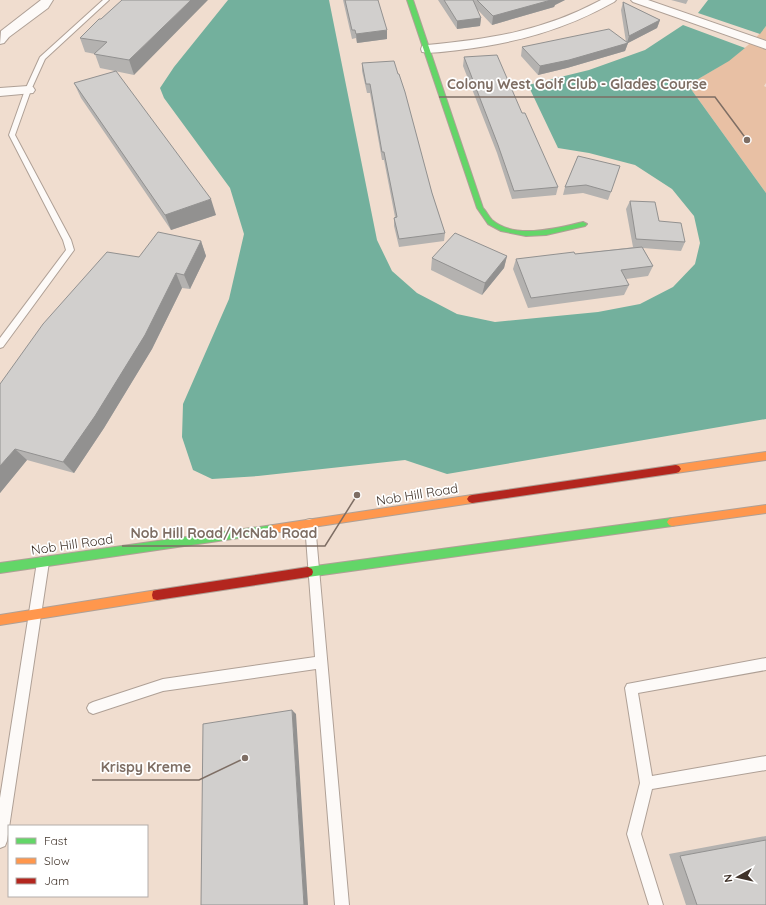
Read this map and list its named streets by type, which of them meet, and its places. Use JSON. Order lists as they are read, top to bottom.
{
  "streets": {
    "main road": ["Nob Hill Road"]
  },
  "places": ["Colony West Golf Club - Glades Course", "Nob Hill Road/McNab Road", "Krispy Kreme"],
  "legend": ["Fast", "Slow", "Jam"],
  "north": "left"
}
